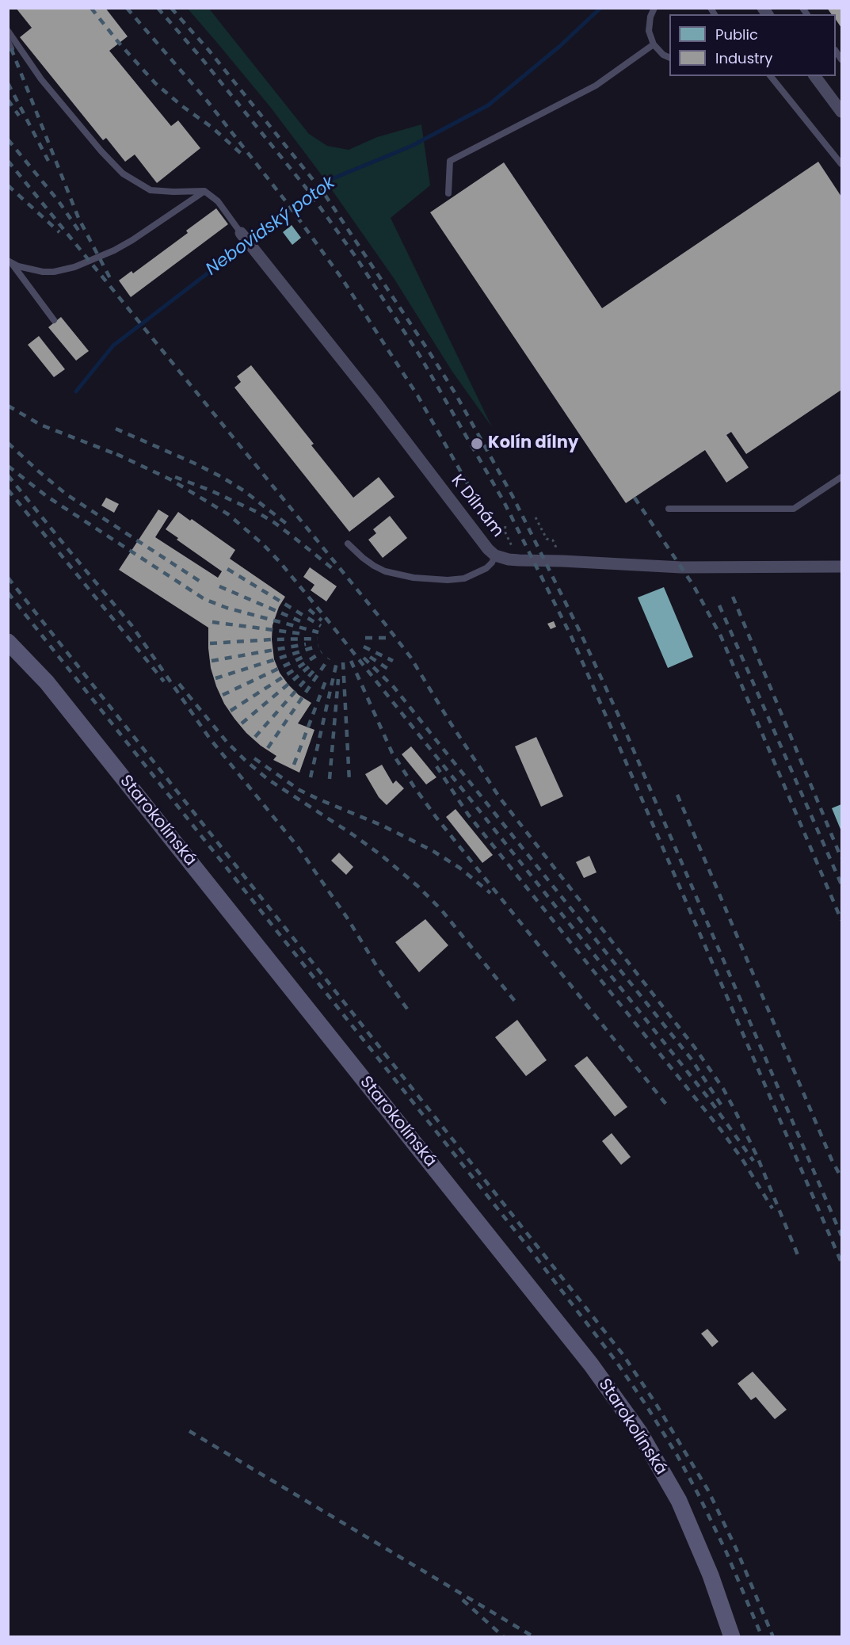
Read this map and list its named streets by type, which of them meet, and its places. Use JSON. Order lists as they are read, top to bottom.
{
  "streets": {
    "street": ["K Dílnám", "Starokolínská"]
  },
  "water": ["Nebovidský potok"],
  "places": ["Kolín dílny"],
  "legend": ["Public", "Industry"]
}
